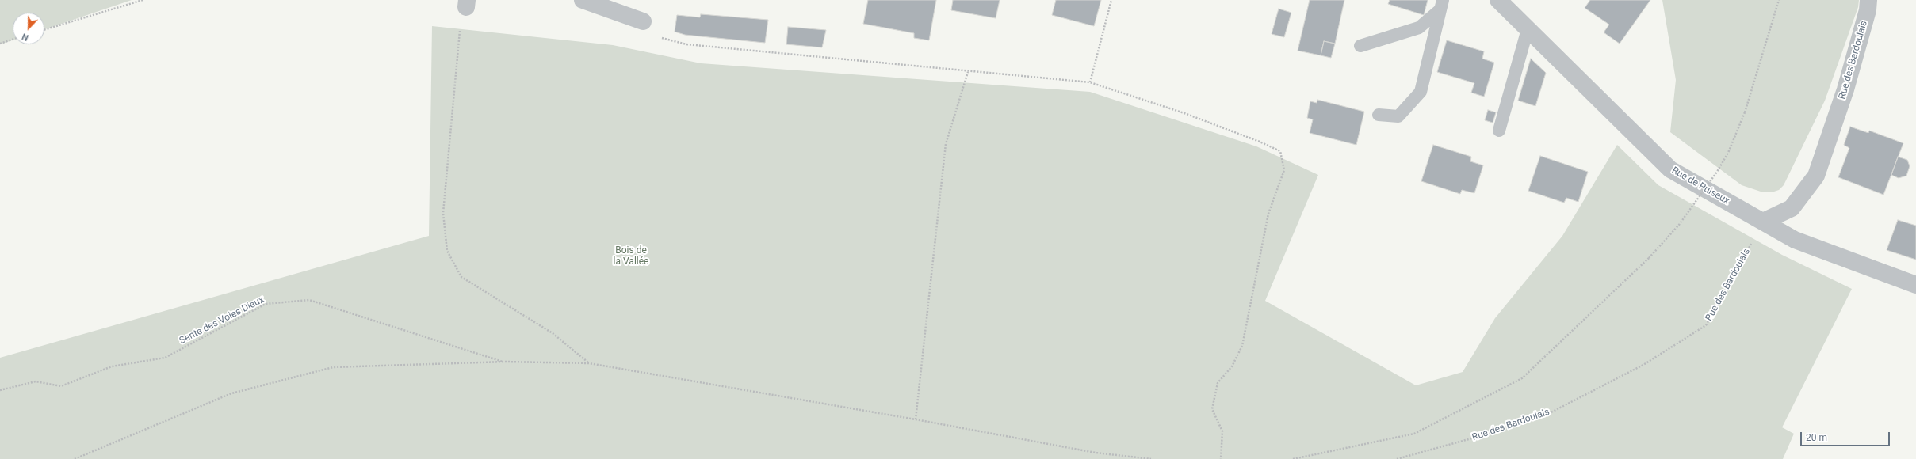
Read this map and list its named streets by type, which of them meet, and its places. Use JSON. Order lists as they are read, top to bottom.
{
  "streets": {
    "street": ["Rue des Bardoulais", "Rue de Puiseux"],
    "path": ["Sente des Voies Dieux"]
  },
  "crossings": [
    ["Rue des Bardoulais", "Rue de Puiseux"]
  ],
  "parks": ["Bois de la Vallée"],
  "scale_bar": "20 m",
  "north": "bottom"
}
